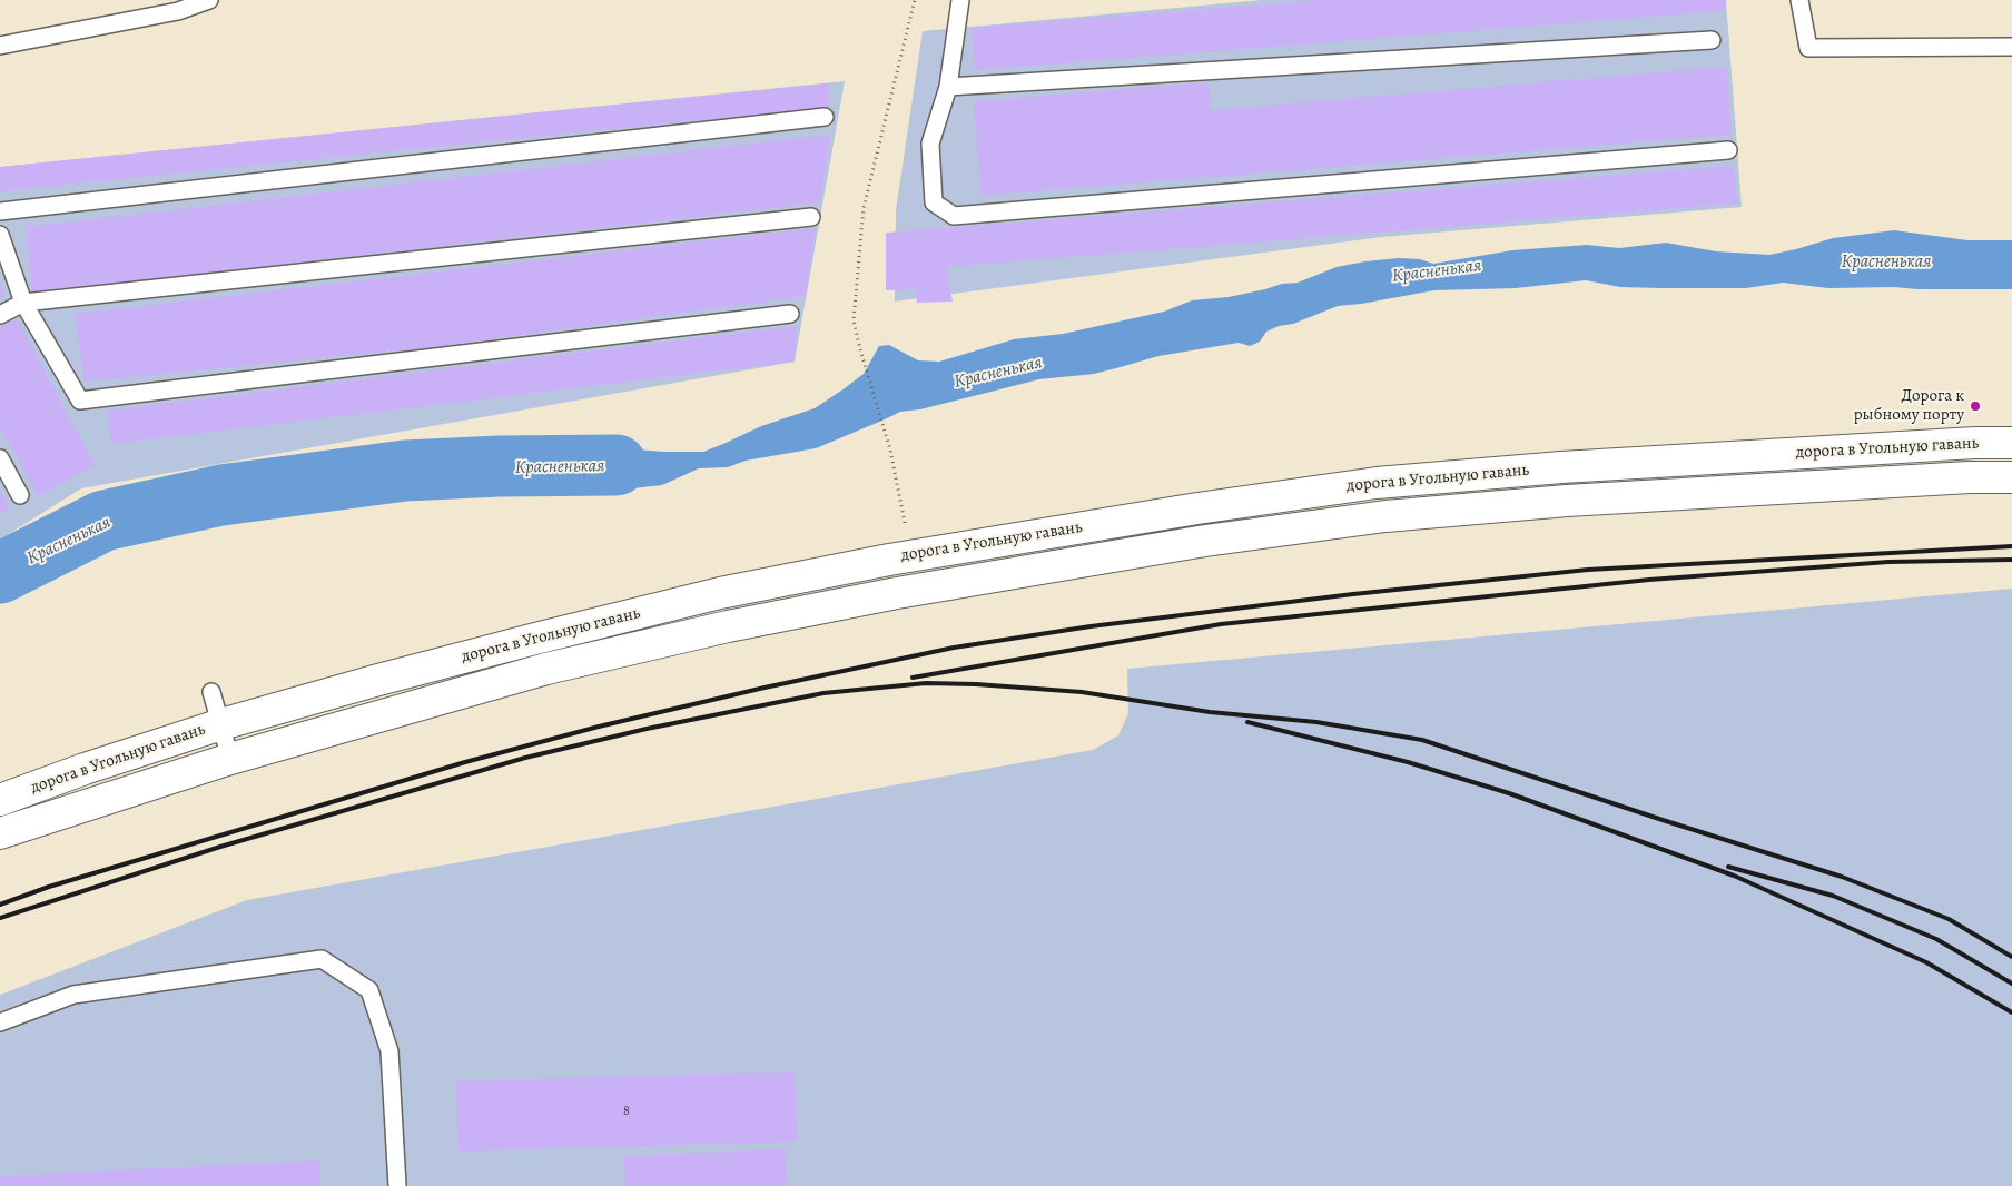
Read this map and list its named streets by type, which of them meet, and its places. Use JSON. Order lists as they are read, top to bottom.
{
  "streets": {
    "street": ["дорога в Угольную гавань"]
  },
  "water": ["Красненькая"],
  "places": ["Дорога к рыбному порту"],
  "house_numbers": ["8"]
}
